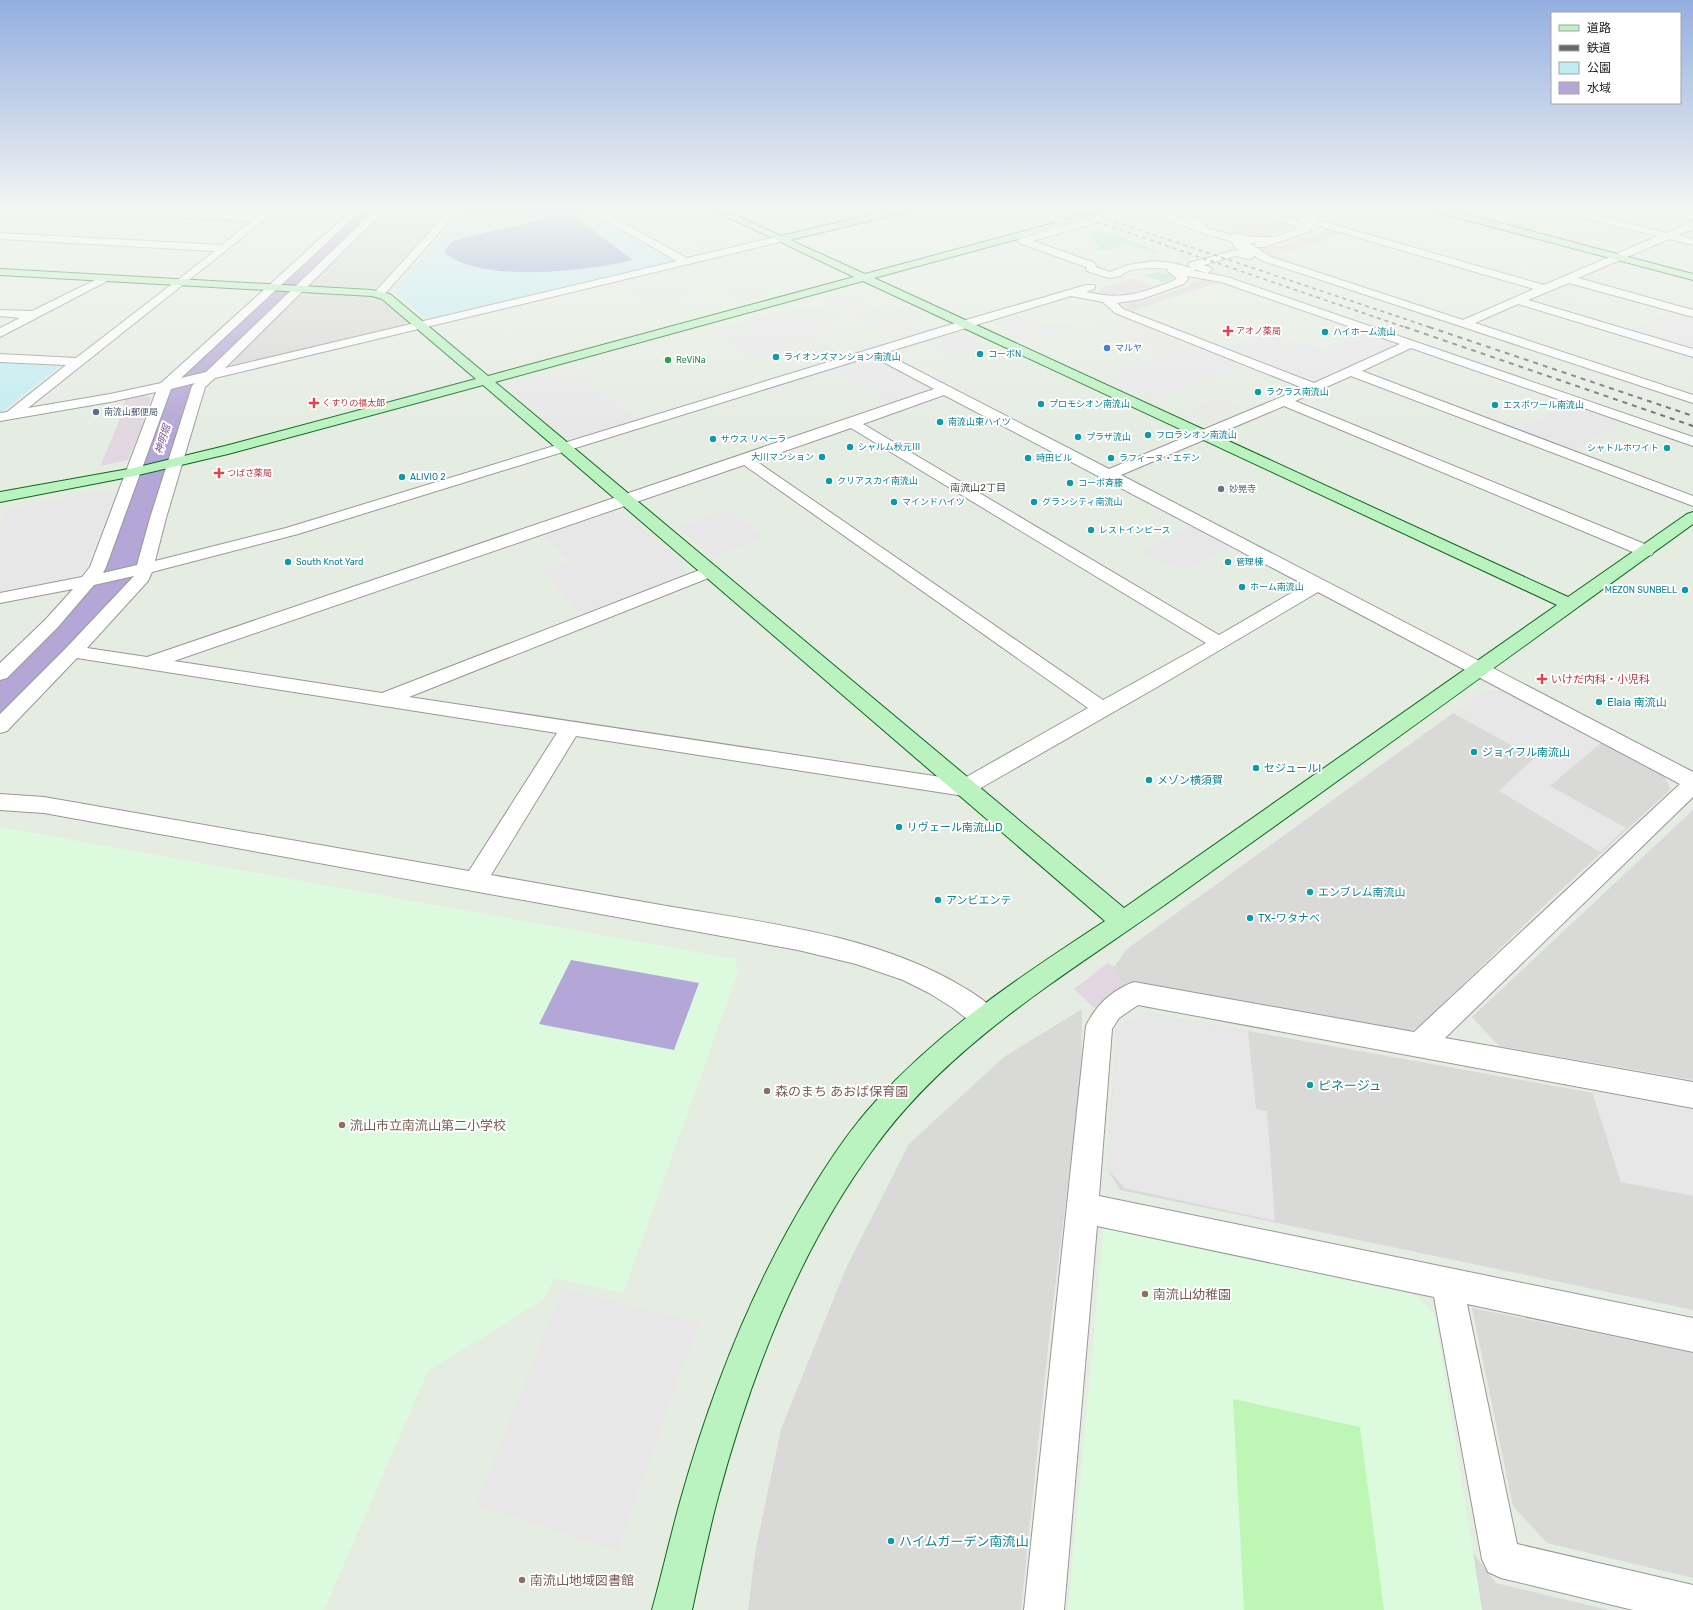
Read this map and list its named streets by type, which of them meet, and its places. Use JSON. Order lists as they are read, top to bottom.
{
  "districts": ["南流山2丁目"],
  "water": ["神明堀"],
  "places": {
    "health": [
      "アオノ薬局",
      "くすりの福太郎",
      "つばさ薬局",
      "いけだ内科・小児科"
    ],
    "other": [
      "ハイホーム流山",
      "マルヤ",
      "コーポN",
      "ライオンズマンション南流山",
      "ReViNa",
      "ラクラス南流山",
      "プロモシオン南流山",
      "エスポワール南流山",
      "南流山郵便局",
      "南流山東ハイツ",
      "フロラシオン南流山",
      "プラザ流山",
      "サウス リベーラ",
      "シャルム秋元Ⅲ",
      "シャトルホワイト",
      "大川マンション",
      "時田ビル",
      "ラフィーヌ・エデン",
      "ALIVIO 2",
      "クリアスカイ南流山",
      "コーポ斉藤",
      "妙晃寺",
      "マインドハイツ",
      "グランシティ南流山",
      "レストインピース",
      "South Knot Yard",
      "管理棟",
      "ホーム南流山",
      "MEZON SUNBELL",
      "Elaia 南流山",
      "ジョイフル南流山",
      "セジュールI",
      "メゾン横須賀",
      "リヴェール南流山D",
      "エンブレム南流山",
      "アンビエンテ",
      "TX-ワタナベ",
      "ピネージュ",
      "森のまち あおば保育園",
      "流山市立南流山第二小学校",
      "南流山幼稚園",
      "ハイムガーデン南流山",
      "南流山地域図書館"
    ]
  },
  "legend": [
    "道路",
    "鉄道",
    "公園",
    "水域"
  ]
}
